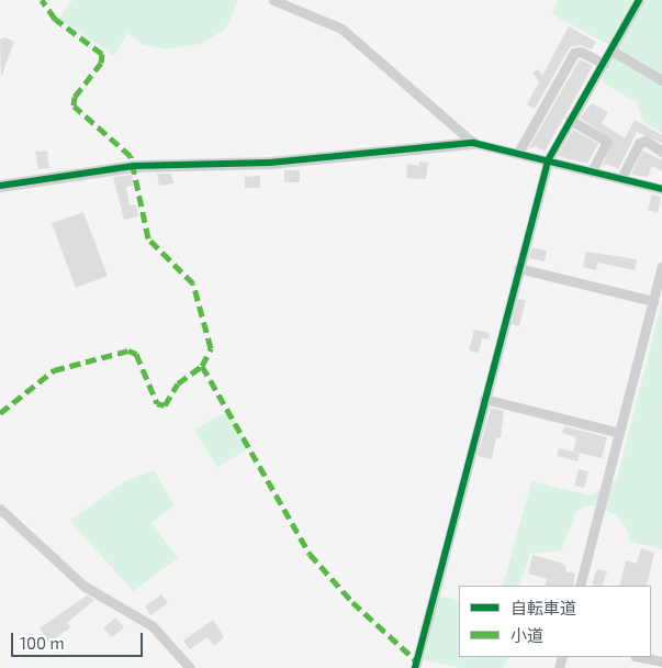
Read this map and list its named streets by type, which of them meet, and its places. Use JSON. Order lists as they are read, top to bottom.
{
  "legend": ["自転車道", "小道"],
  "scale_bar": "100 m"
}
